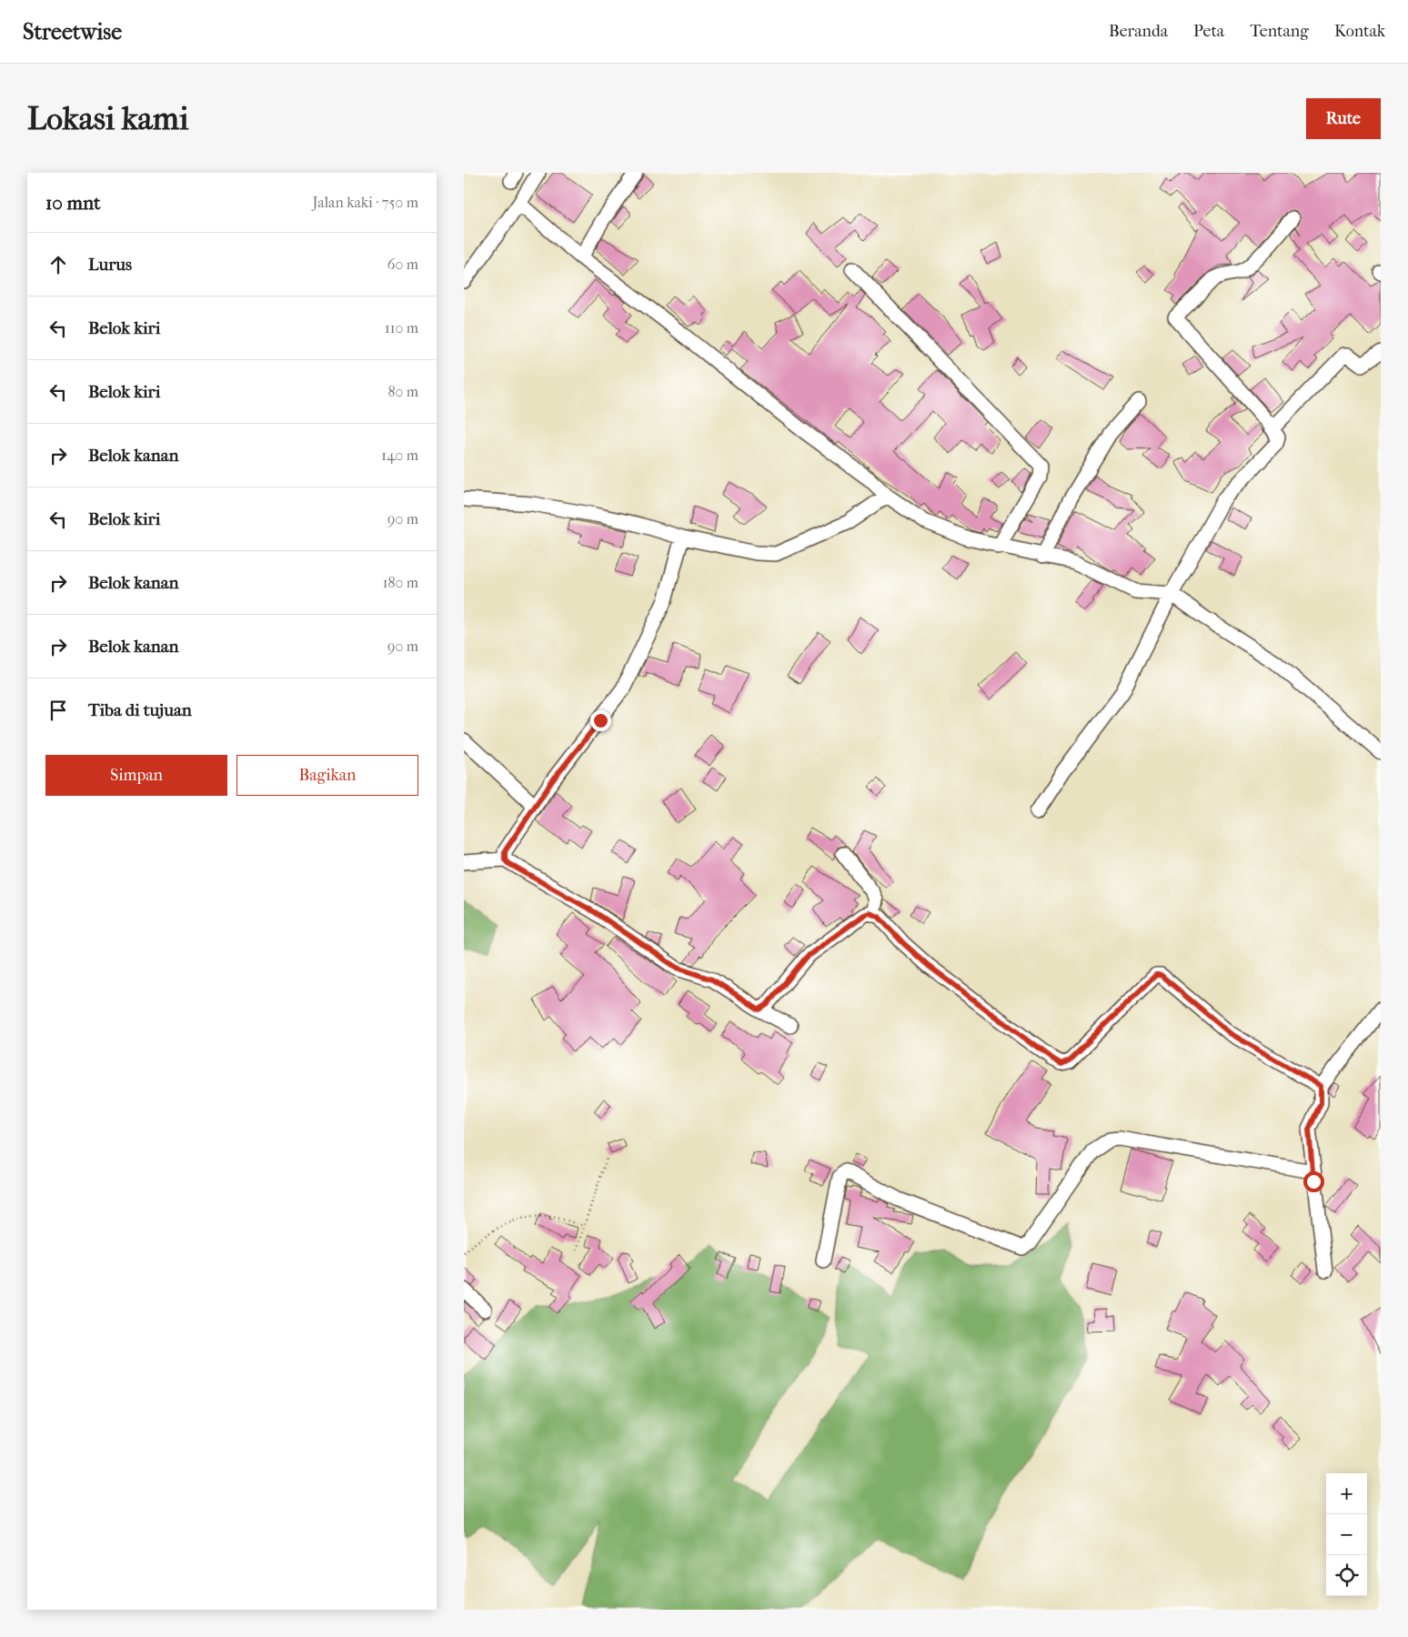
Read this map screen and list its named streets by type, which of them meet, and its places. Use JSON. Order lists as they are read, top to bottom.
{
  "page": {
    "header": "Streetwise",
    "nav": [
      "Beranda",
      "Peta",
      "Tentang",
      "Kontak"
    ],
    "buttons": [
      "Rute",
      ["Simpan", "Bagikan"]
    ],
    "title": "Lokasi kami",
    "heading": ["10 mnt", "Jalan kaki · 750 m"],
    "list": [
      ["Lurus", "60 m"],
      ["Belok kiri", "110 m"],
      ["Belok kiri", "80 m"],
      ["Belok kanan", "140 m"],
      ["Belok kiri", "90 m"],
      ["Belok kanan", "180 m"],
      ["Belok kanan", "90 m"],
      "Tiba di tujuan"
    ],
    "map_buttons": ["+", "−"]
  }
}
